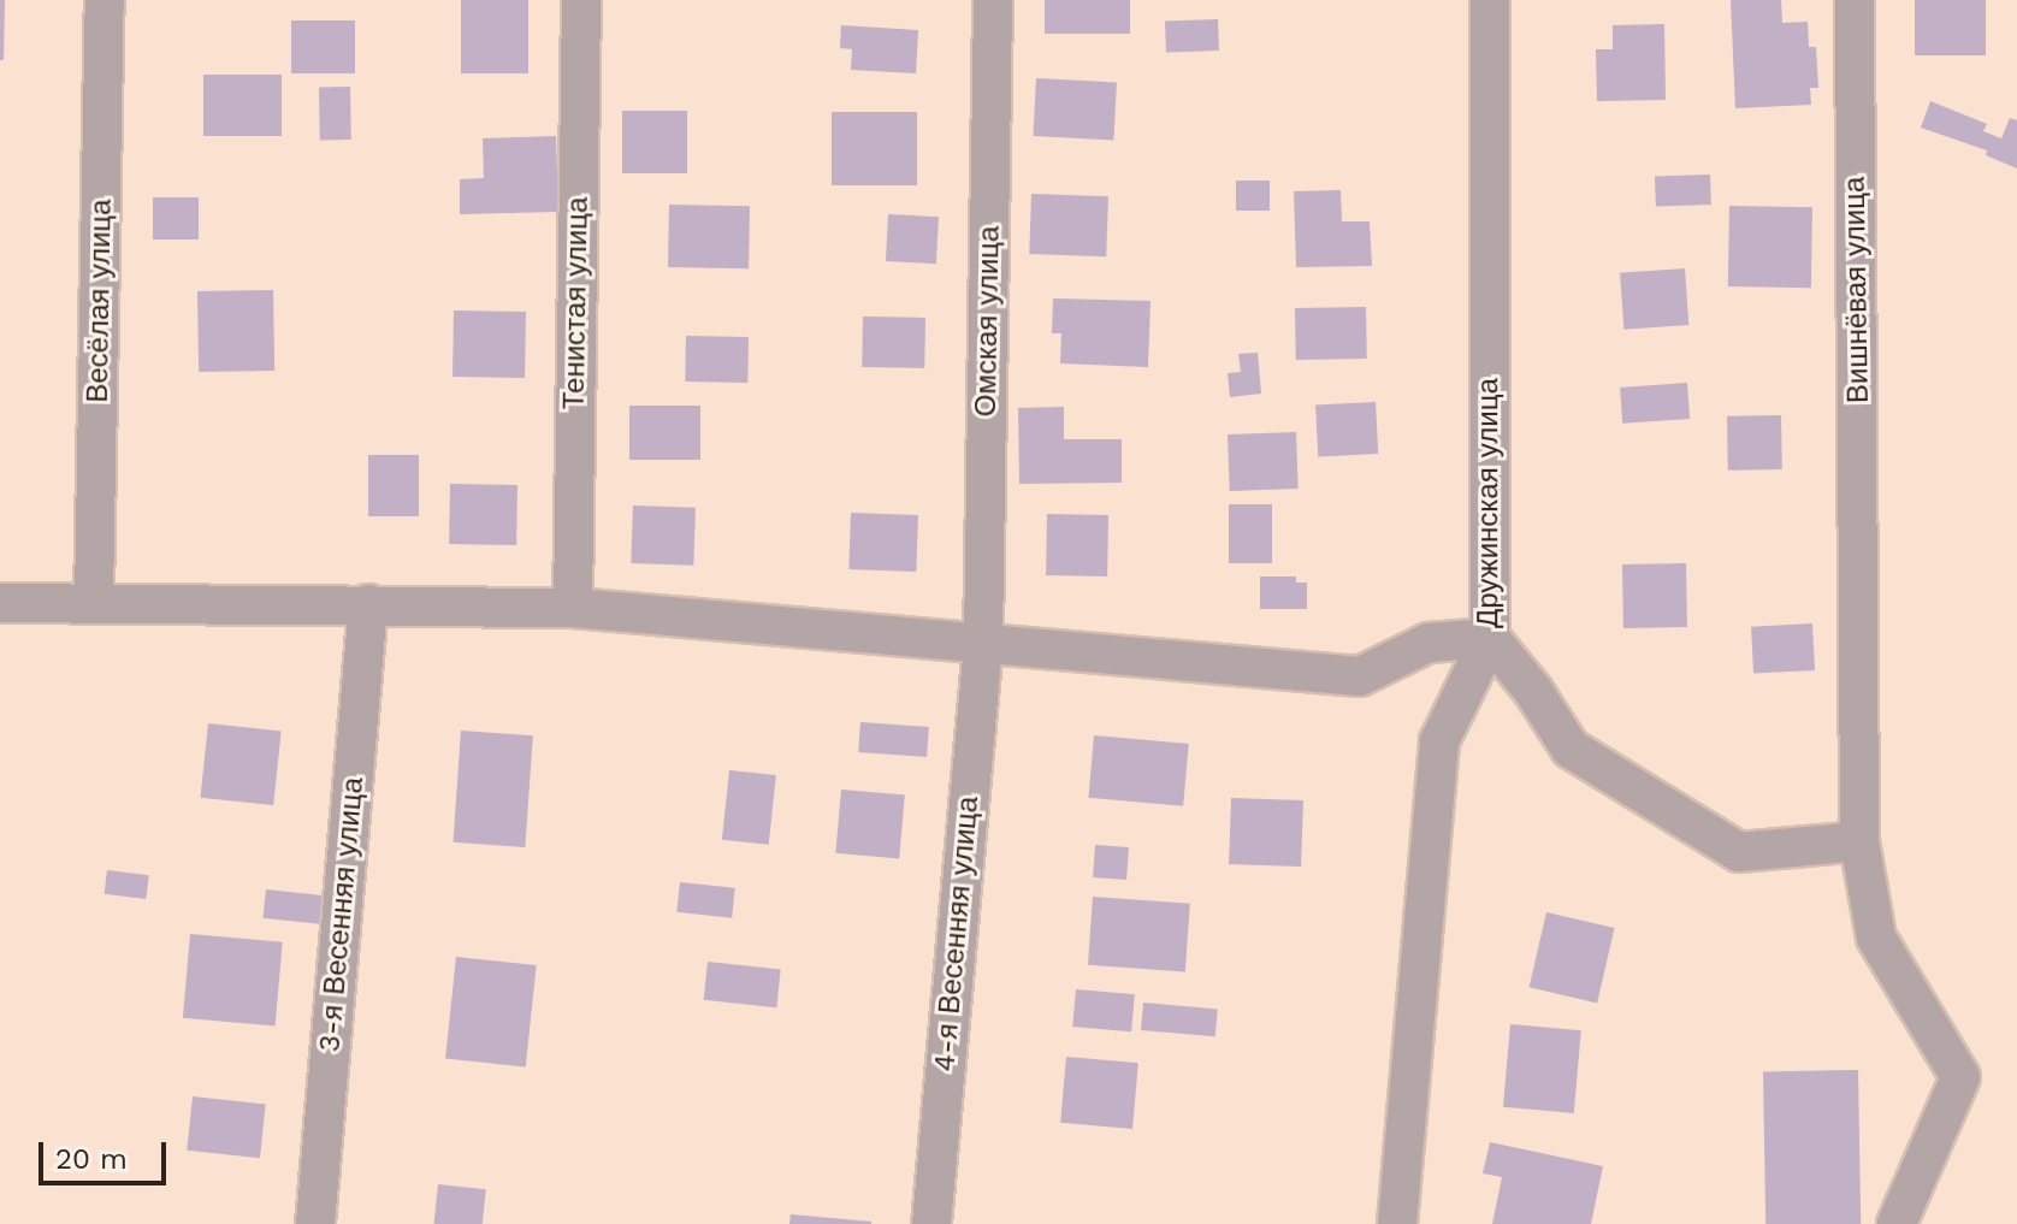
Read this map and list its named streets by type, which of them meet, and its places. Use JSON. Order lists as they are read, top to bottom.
{
  "streets": {
    "street": [
      "Вишнёвая улица",
      "Весёлая улица",
      "Тенистая улица",
      "Омская улица",
      "Дружинская улица",
      "3-я Весенняя улица",
      "4-я Весенняя улица"
    ]
  },
  "crossings": [
    ["Омская улица", "4-я Весенняя улица"]
  ],
  "scale_bar": "20 m"
}
